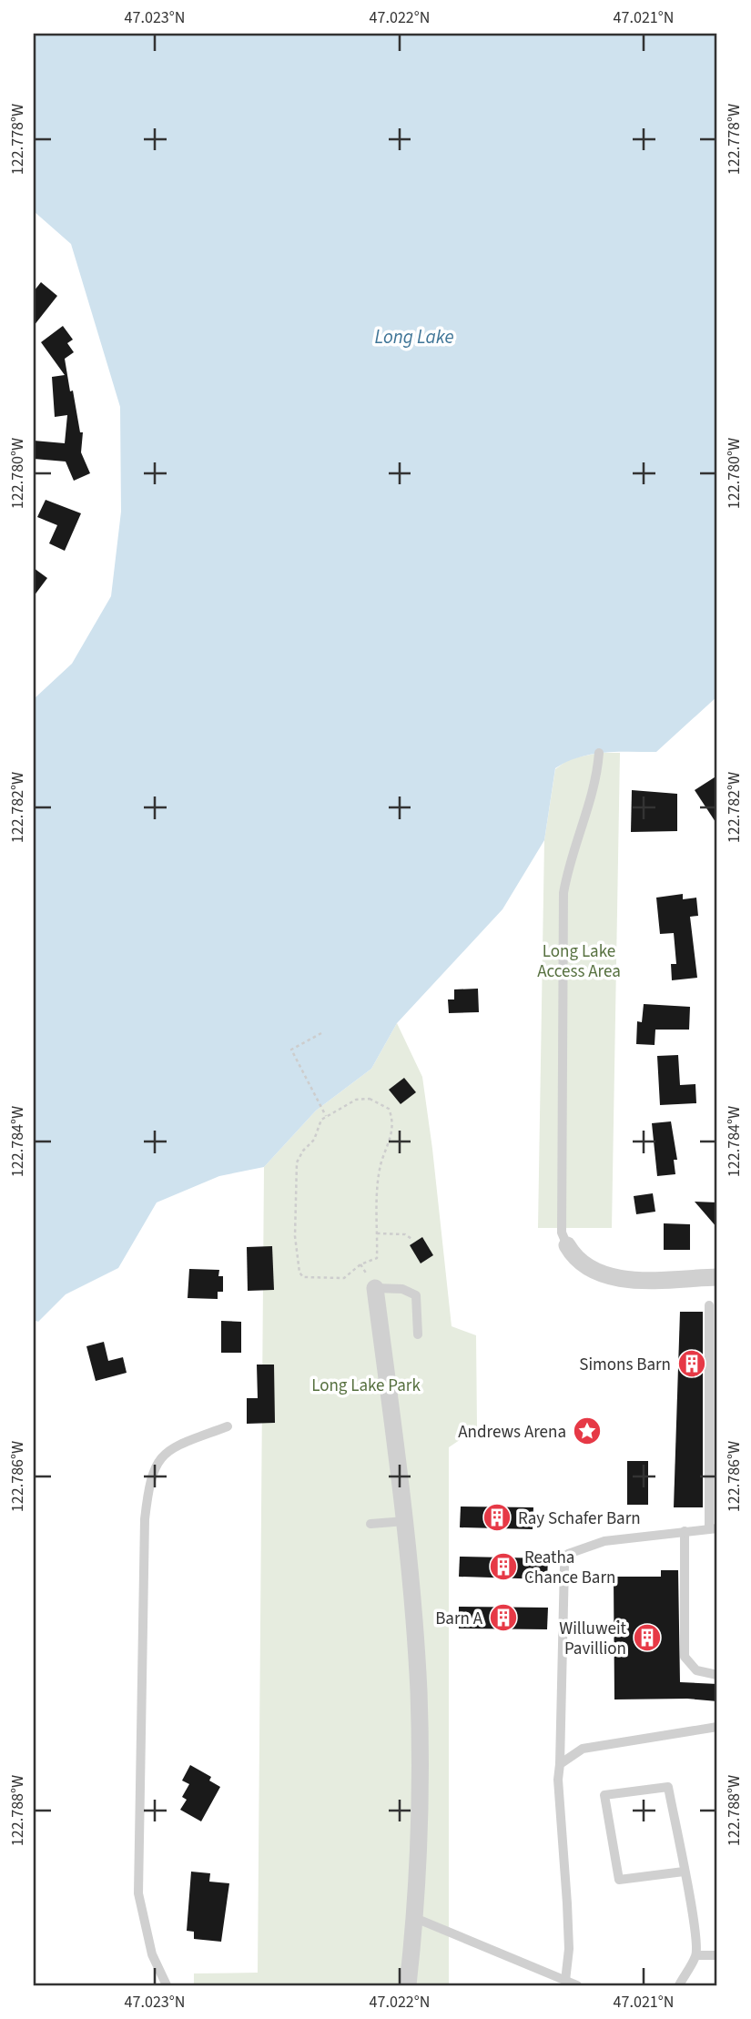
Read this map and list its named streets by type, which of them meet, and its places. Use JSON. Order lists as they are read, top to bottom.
{
  "water": ["Long Lake"],
  "parks": ["Long Lake Access Area", "Long Lake Park"],
  "places": {
    "building": [
      "Simons Barn",
      "Ray Schafer Barn",
      "Reatha Chance Barn",
      "Barn A",
      "Willuweit Pavillion"
    ],
    "place": ["Andrews Arena"]
  },
  "coordinates": [
    "47.023°N",
    "47.022°N",
    "47.021°N",
    "122.778°W",
    "122.780°W",
    "122.782°W",
    "122.784°W",
    "122.786°W",
    "122.788°W"
  ]
}
